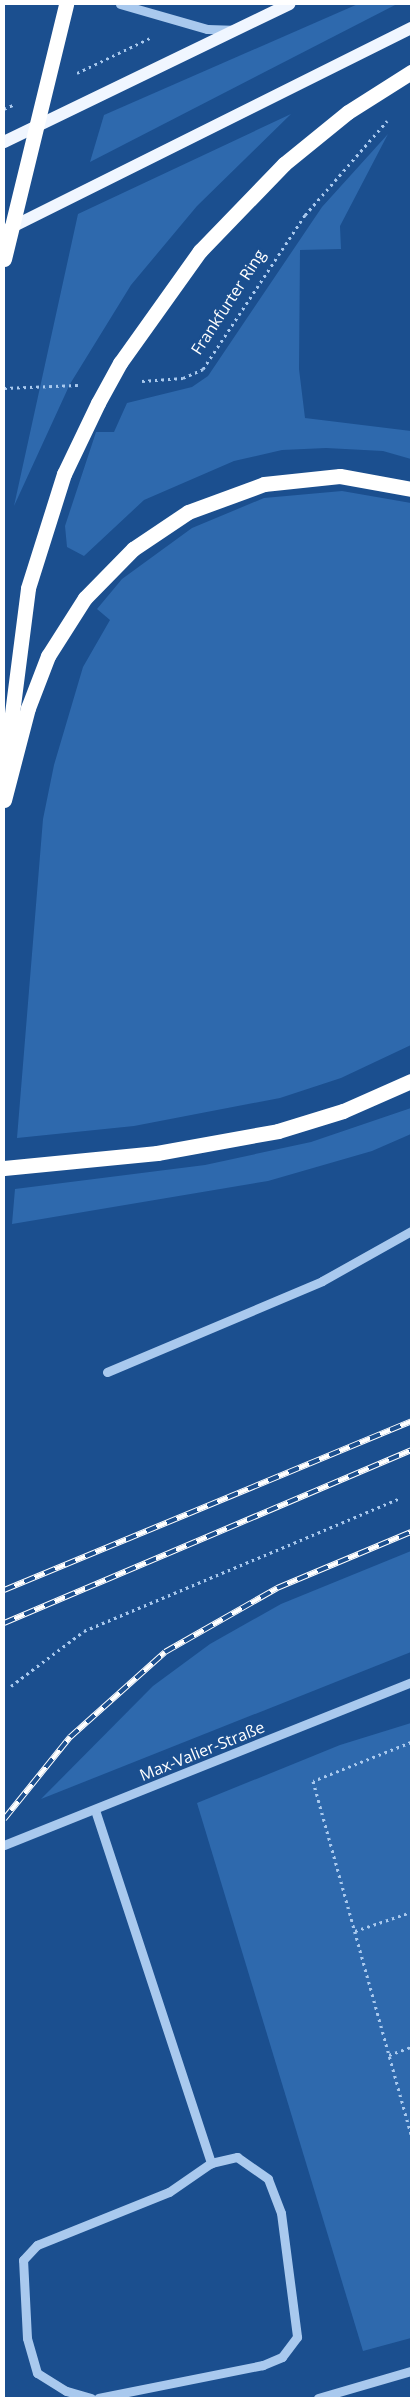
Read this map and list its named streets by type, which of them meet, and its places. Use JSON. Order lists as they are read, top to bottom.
{
  "streets": {
    "street": ["Max-Valier-Straße"],
    "path": ["Frankfurter Ring"]
  }
}
